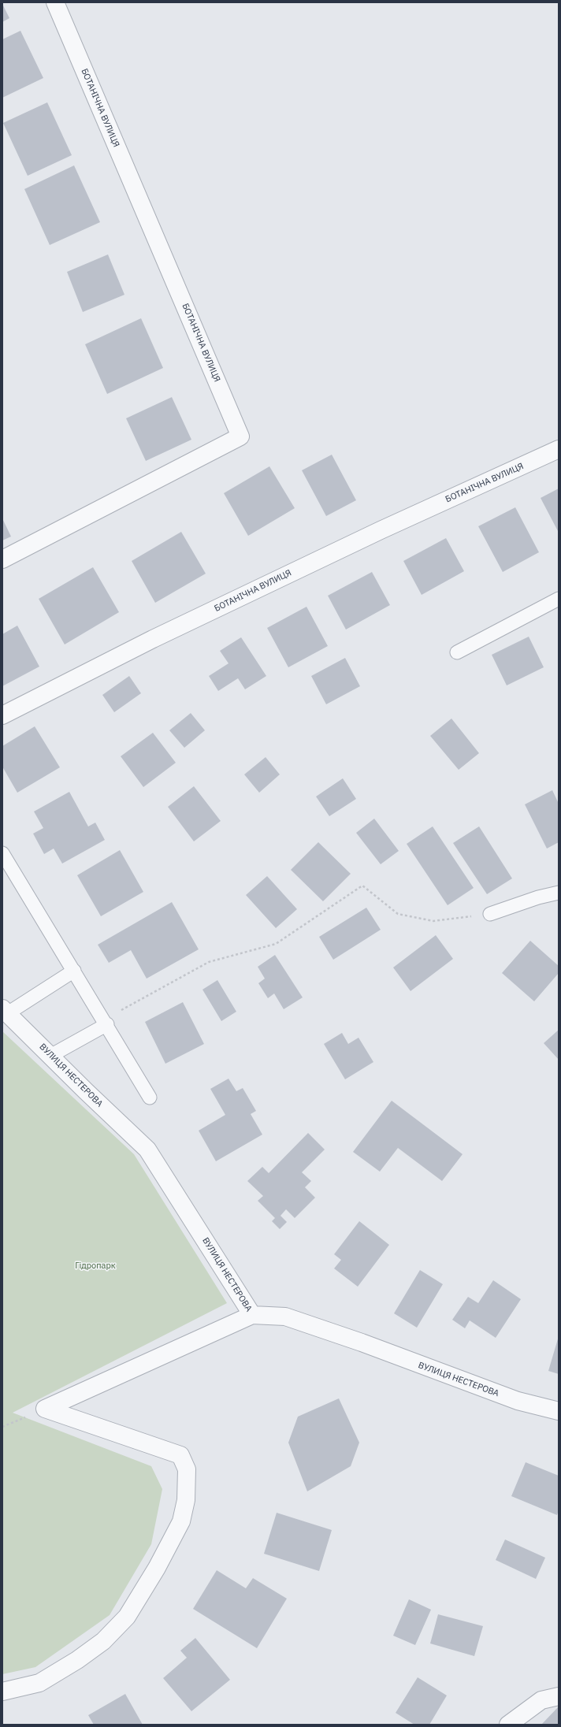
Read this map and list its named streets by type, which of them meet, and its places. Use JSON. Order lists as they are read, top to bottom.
{
  "streets": {
    "street": ["БОТАНІЧНА ВУЛИЦЯ", "ВУЛИЦЯ НЕСТЕРОВА"]
  },
  "parks": ["Гідропарк"]
}
